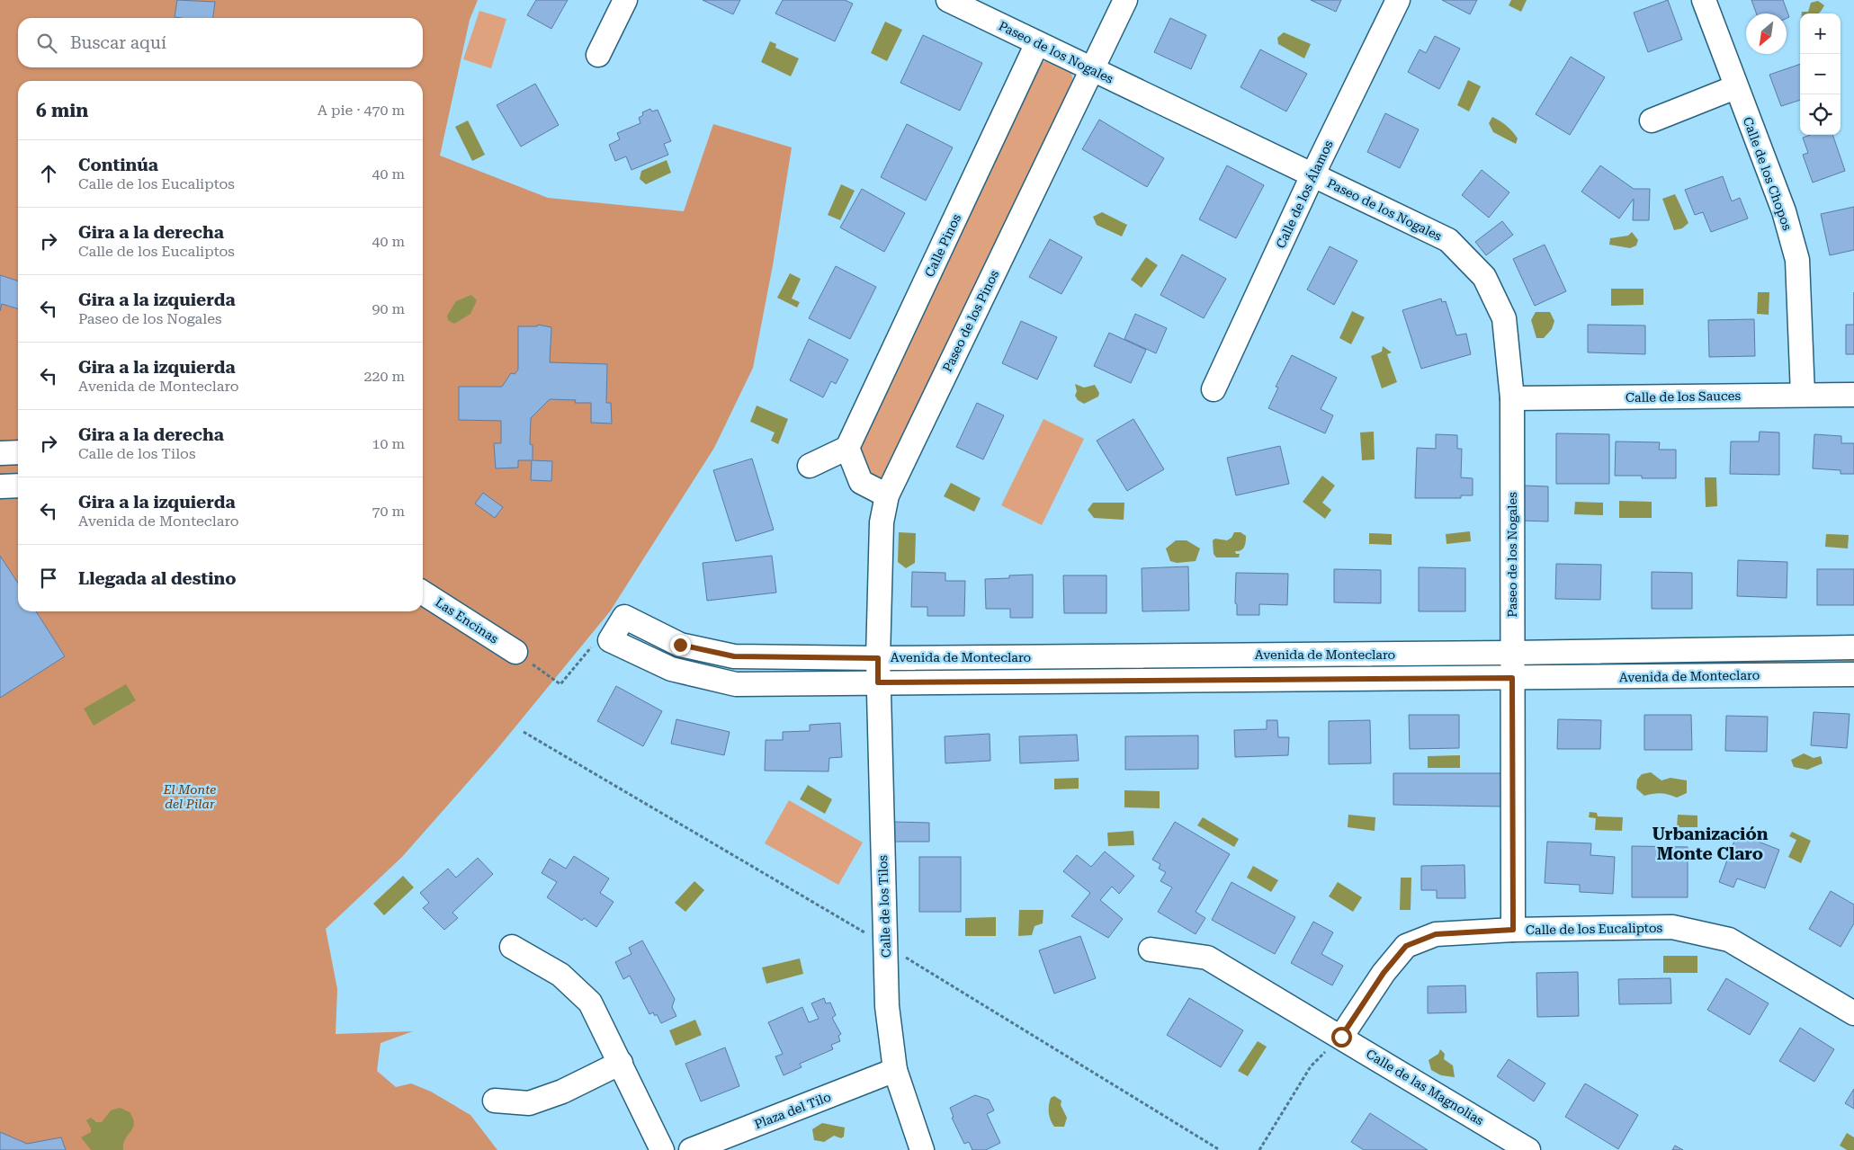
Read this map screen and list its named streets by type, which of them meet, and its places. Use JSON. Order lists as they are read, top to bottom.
{
  "streets": {
    "street": [
      "Paseo de los Nogales",
      "Calle de los Chopos",
      "Calle de los Álamos",
      "Calle Pinos",
      "Paseo de los Pinos",
      "Calle de los Sauces",
      "Las Encinas",
      "Avenida de Monteclaro",
      "Calle de los Tilos",
      "Calle de los Eucaliptos",
      "Calle de las Magnolias",
      "Plaza del Tilo"
    ]
  },
  "crossings": [
    ["Paseo de los Nogales", "Calle de los Álamos"],
    ["Paseo de los Nogales", "Calle Pinos"],
    ["Paseo de los Nogales", "Paseo de los Pinos"],
    ["Paseo de los Nogales", "Calle de los Sauces"],
    ["Paseo de los Nogales", "Avenida de Monteclaro"],
    ["Paseo de los Nogales", "Calle de los Eucaliptos"],
    ["Calle de los Chopos", "Calle de los Sauces"],
    ["Paseo de los Pinos", "Avenida de Monteclaro"],
    ["Paseo de los Pinos", "Calle de los Tilos"],
    ["Avenida de Monteclaro", "Calle de los Tilos"],
    ["Calle de los Tilos", "Plaza del Tilo"],
    ["Calle de los Eucaliptos", "Calle de las Magnolias"]
  ],
  "districts": ["Urbanización Monte Claro"],
  "parks": ["El Monte del Pilar"],
  "north": "bottom left",
  "page": {
    "map_buttons": ["+", "−"],
    "search": "Buscar aquí",
    "heading": ["6 min", "A pie · 470 m"],
    "list": [
      ["Continúa", "Calle de los Eucaliptos", "40 m"],
      ["Gira a la derecha", "Calle de los Eucaliptos", "40 m"],
      ["Gira a la izquierda", "Paseo de los Nogales", "90 m"],
      ["Gira a la izquierda", "Avenida de Monteclaro", "220 m"],
      ["Gira a la derecha", "Calle de los Tilos", "10 m"],
      ["Gira a la izquierda", "Avenida de Monteclaro", "70 m"],
      "Llegada al destino"
    ]
  }
}
